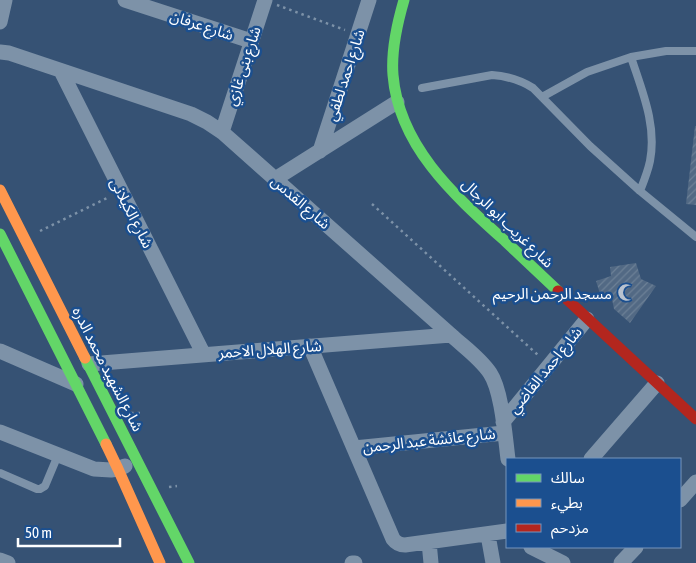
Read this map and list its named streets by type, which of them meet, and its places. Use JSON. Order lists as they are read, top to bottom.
{
  "streets": {
    "main road": ["شارع غريب ابو الرجال", "شارع الشهيد محمد الدره"],
    "street": [
      "شارع عرفان",
      "شارع بنى غازي",
      "شارع احمد لطفي",
      "شارع القدس",
      "شارع الكيلانى",
      "شارع الهلال الاحمر",
      "شارع احمد القاضي",
      "شارع عائشة عبد الرحمن"
    ]
  },
  "crossings": [
    ["شارع عرفان", "شارع بنى غازي"],
    ["شارع بنى غازي", "شارع القدس"],
    ["شارع القدس", "شارع الكيلانى"],
    ["شارع القدس", "شارع الهلال الاحمر"],
    ["شارع القدس", "شارع احمد القاضي"],
    ["شارع القدس", "شارع عائشة عبد الرحمن"],
    ["شارع الكيلانى", "شارع الهلال الاحمر"],
    ["شارع غريب ابو الرجال", "شارع احمد القاضي"],
    ["شارع الهلال الاحمر", "شارع الشهيد محمد الدره"],
    ["شارع احمد القاضي", "شارع عائشة عبد الرحمن"]
  ],
  "places": {
    "mosque": ["مسجد الرحمن الرحيم"]
  },
  "legend": ["سالك", "بطيء", "مزدحم"],
  "scale_bar": "50 m"
}
